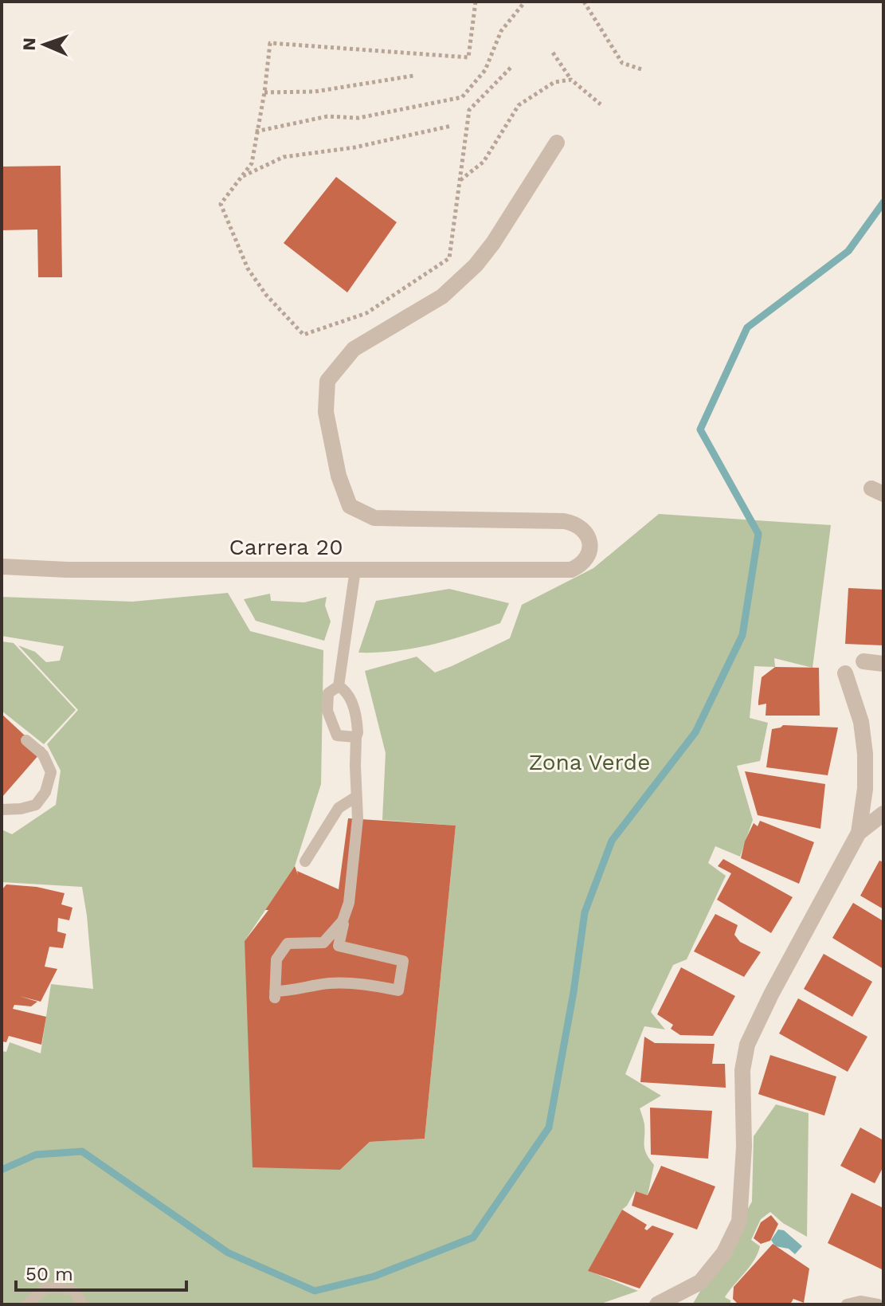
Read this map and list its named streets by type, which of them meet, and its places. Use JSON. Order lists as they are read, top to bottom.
{
  "streets": {
    "street": ["Carrera 20"]
  },
  "parks": ["Zona Verde"],
  "scale_bar": "50 m",
  "north": "left"
}
